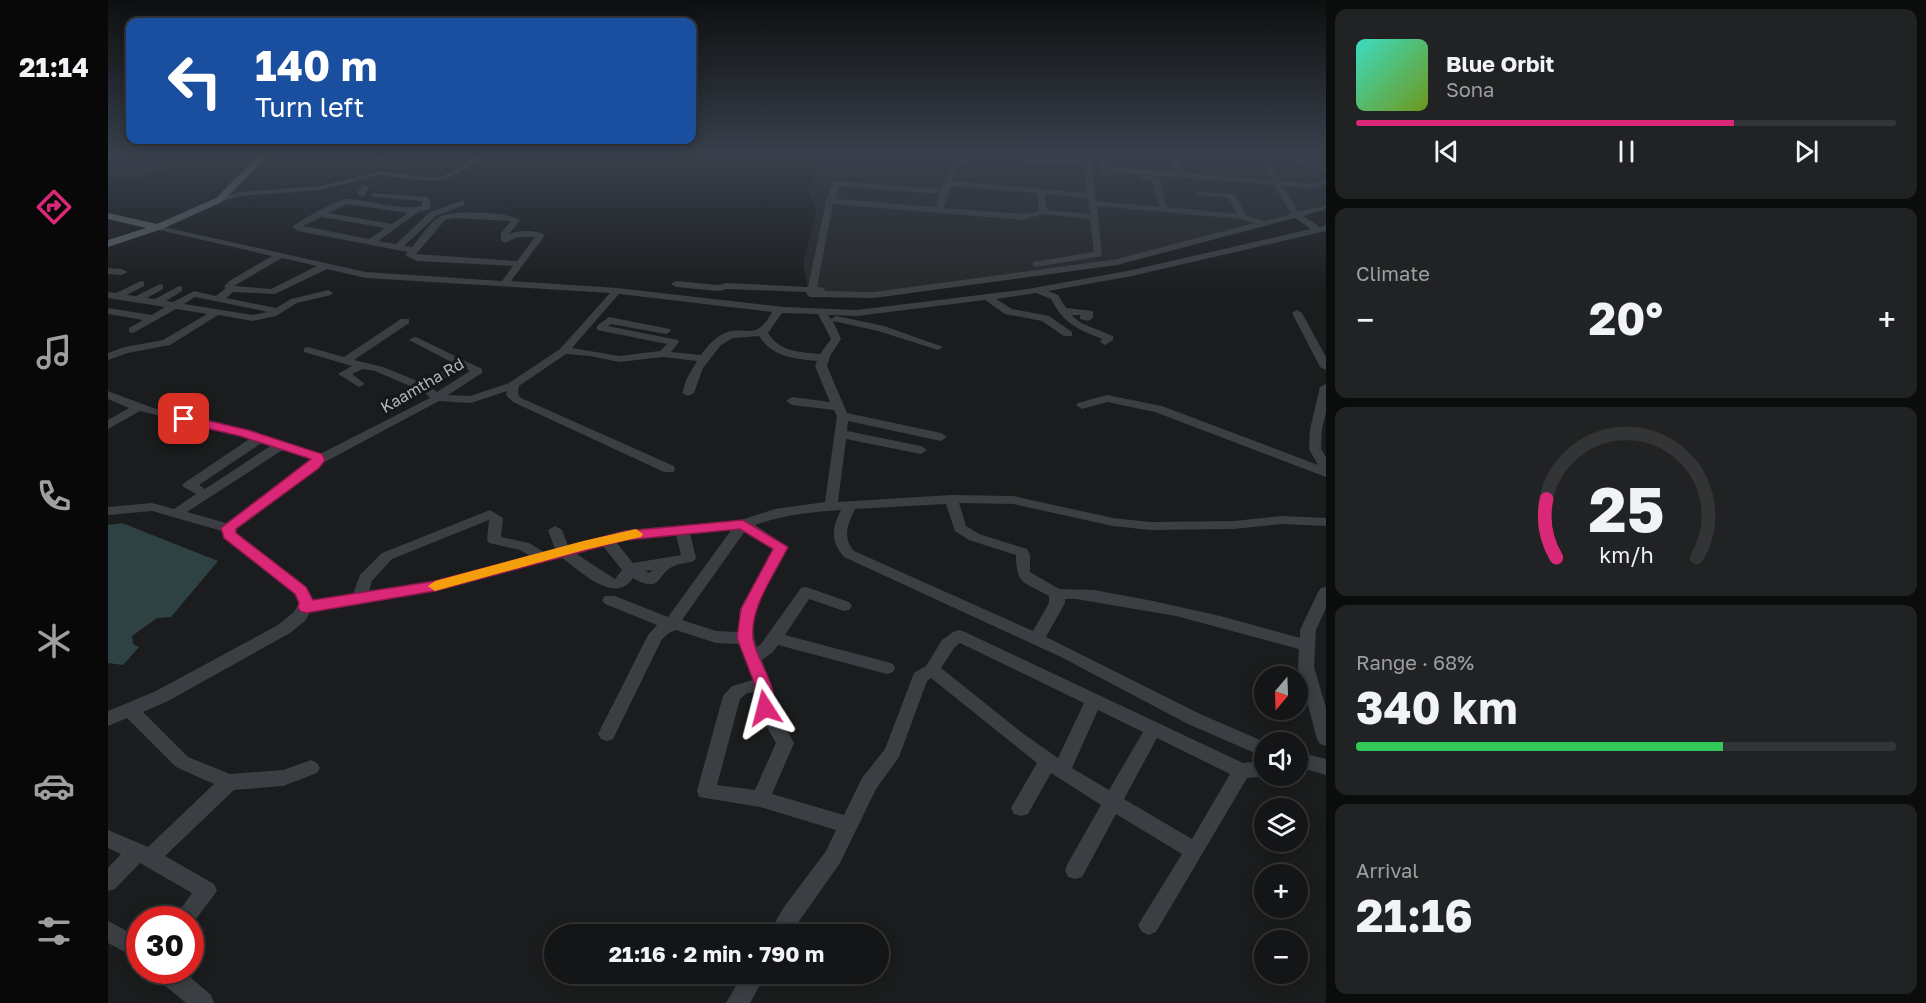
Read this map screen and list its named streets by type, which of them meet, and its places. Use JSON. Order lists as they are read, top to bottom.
{
  "streets": {
    "street": ["Kaamtha Rd"]
  },
  "north": "bottom",
  "page": {
    "tabs": "21:14",
    "turn": ["140 m", "Turn left"],
    "song": ["Blue Orbit", "Sona"],
    "tile": [
      "Climate",
      ["Range · 68%", "340 km"],
      ["Arrival", "21:16"]
    ],
    "heat": ["−", "20°", "+"],
    "map_buttons": ["+", "−"],
    "limit": "30",
    "trip": "21:16 · 2 min · 790 m",
    "gauge": ["25", "km/h"]
  }
}
